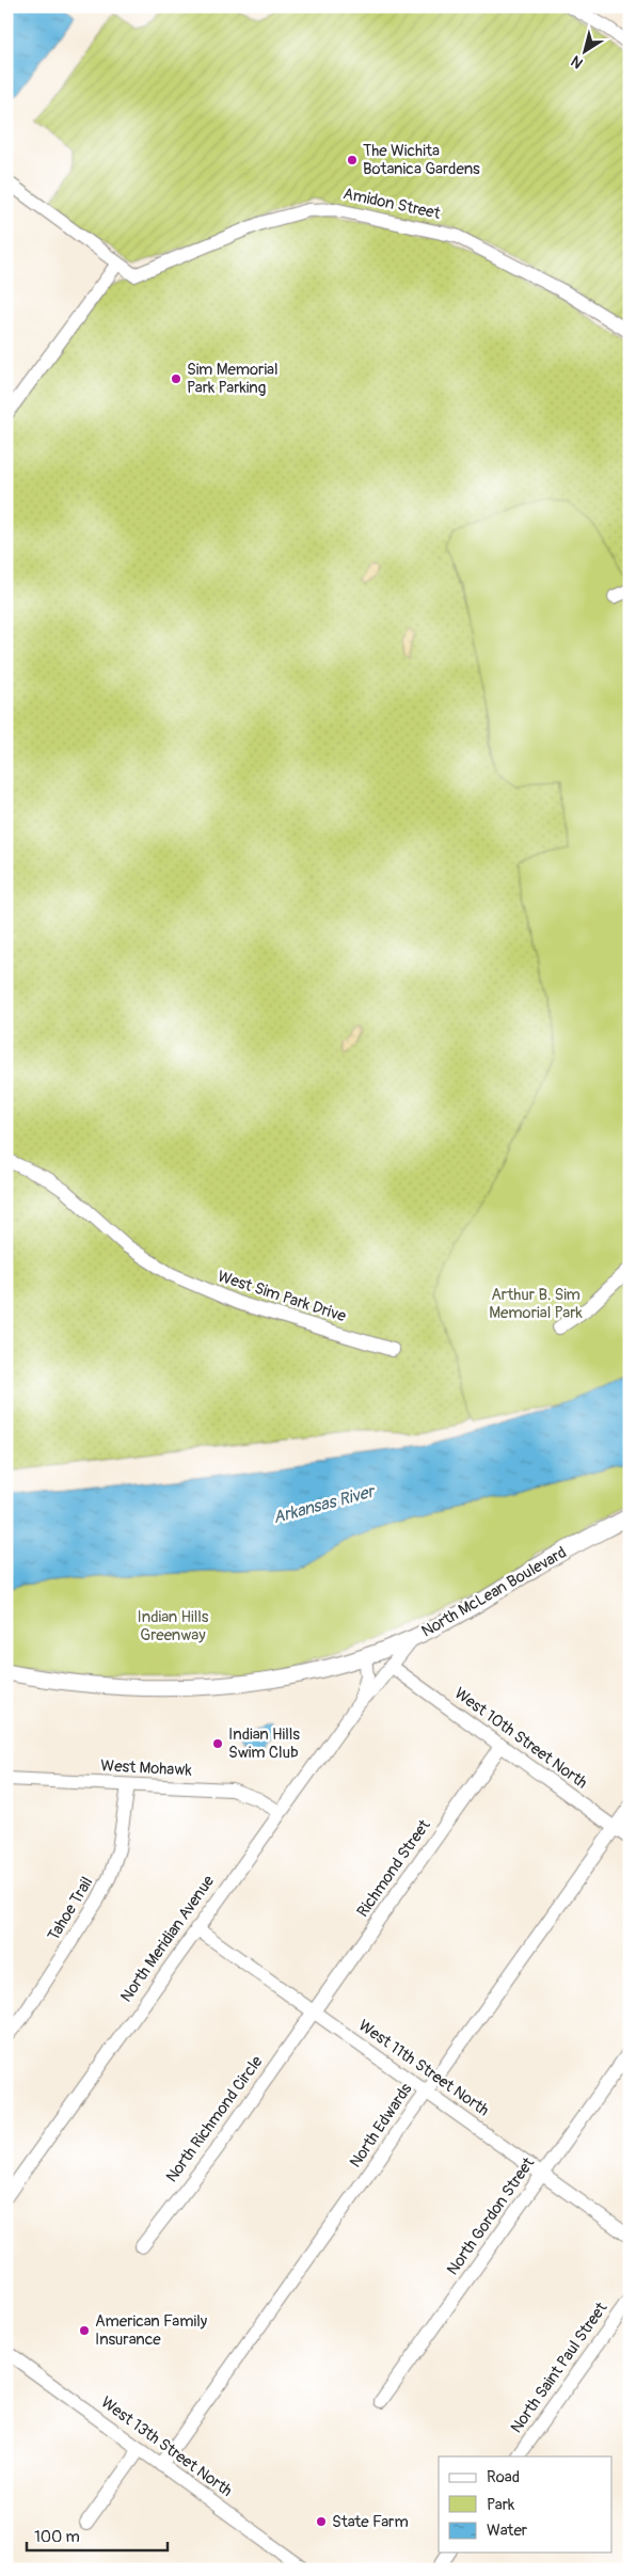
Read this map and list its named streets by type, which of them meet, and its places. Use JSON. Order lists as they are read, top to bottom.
{
  "streets": {
    "main road": ["North McLean Boulevard"],
    "street": [
      "Amidon Street",
      "West Sim Park Drive",
      "West 10th Street North",
      "West Mohawk",
      "Richmond Street",
      "Tahoe Trail",
      "North Meridian Avenue",
      "West 11th Street North",
      "North Richmond Circle",
      "North Edwards",
      "North Gordon Street",
      "North Saint Paul Street",
      "West 13th Street North"
    ]
  },
  "crossings": [
    ["North McLean Boulevard", "North Meridian Avenue"],
    ["West 10th Street North", "Richmond Street"],
    ["West 10th Street North", "North Meridian Avenue"],
    ["West 10th Street North", "North Edwards"],
    ["West Mohawk", "Tahoe Trail"],
    ["West Mohawk", "North Meridian Avenue"],
    ["Richmond Street", "West 11th Street North"],
    ["Richmond Street", "North Richmond Circle"],
    ["North Meridian Avenue", "West 11th Street North"],
    ["West 11th Street North", "North Richmond Circle"],
    ["West 11th Street North", "North Edwards"],
    ["West 11th Street North", "North Gordon Street"],
    ["North Edwards", "West 13th Street North"]
  ],
  "water": ["Arkansas River"],
  "parks": ["Arthur B. Sim Memorial Park", "Indian Hills Greenway"],
  "places": [
    "The Wichita Botanica Gardens",
    "Sim Memorial Park Parking",
    "Indian Hills Swim Club",
    "American Family Insurance",
    "State Farm"
  ],
  "legend": ["Road", "Park", "Water"],
  "scale_bar": "100 m",
  "north": "bottom left"
}
